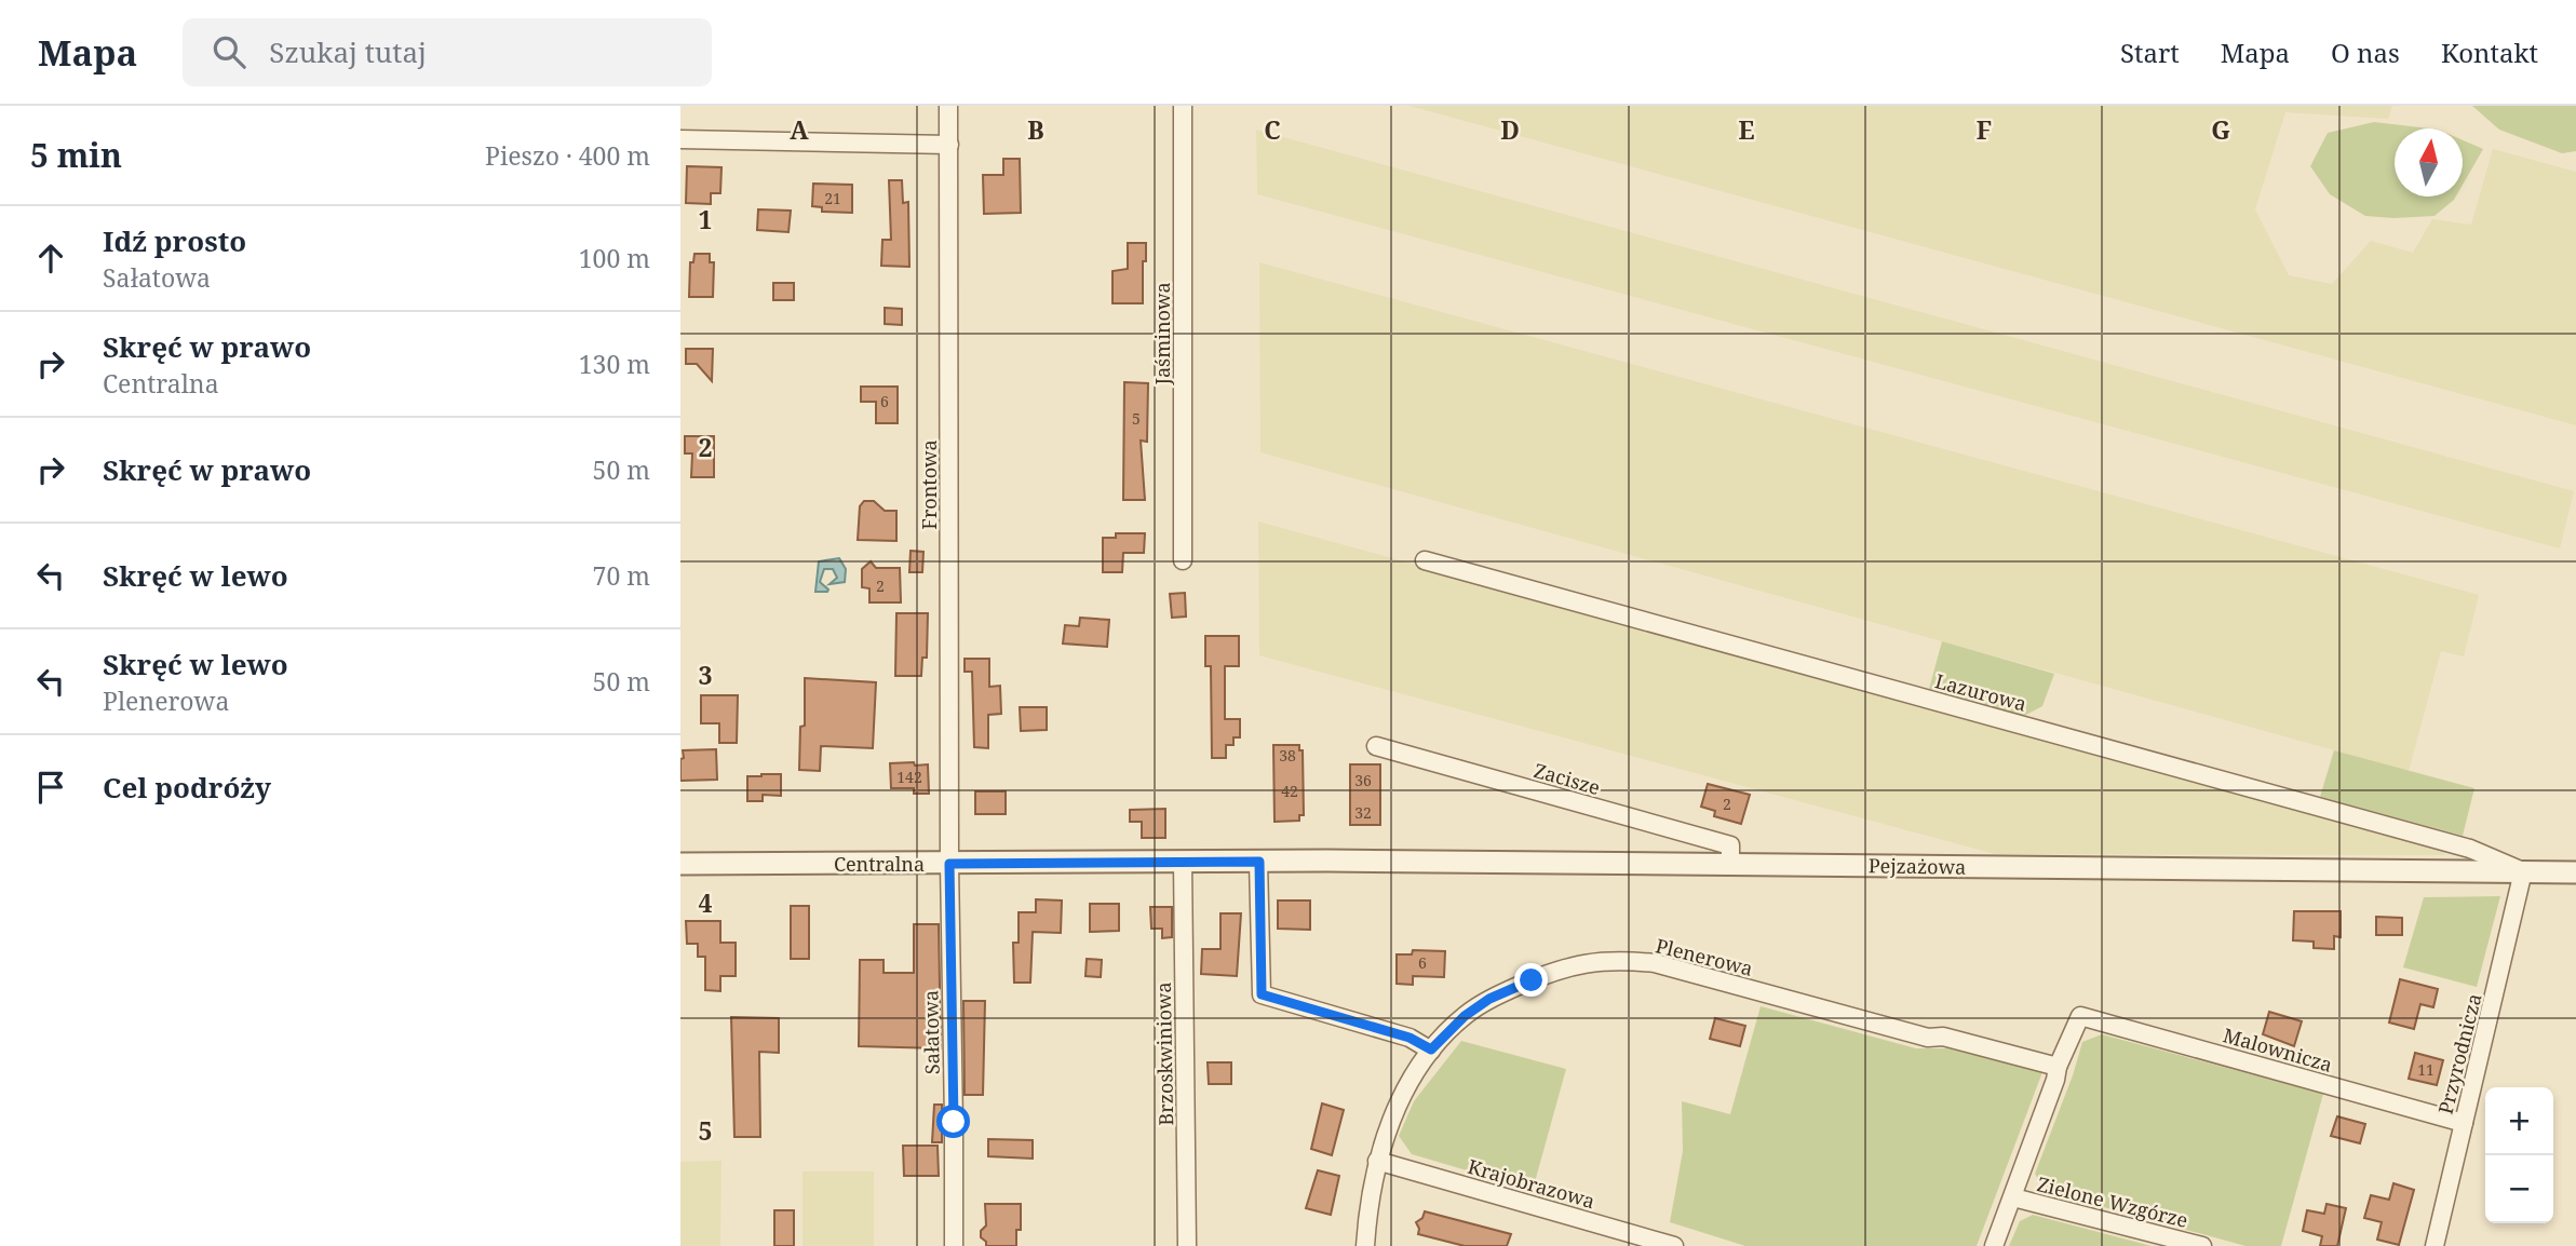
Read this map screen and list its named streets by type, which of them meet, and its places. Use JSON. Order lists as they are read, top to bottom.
{
  "streets": {
    "street": [
      "Jaśminowa",
      "Frontowa",
      "Lazurowa",
      "Zacisze",
      "Centralna",
      "Pejzażowa",
      "Plenerowa",
      "Sałatowa",
      "Malownicza",
      "Brzoskwiniowa",
      "Przyrodnicza",
      "Krajobrazowa",
      "Zielone Wzgórze"
    ]
  },
  "crossings": [
    ["Frontowa", "Centralna"],
    ["Frontowa", "Sałatowa"],
    ["Lazurowa", "Pejzażowa"],
    ["Lazurowa", "Przyrodnicza"],
    ["Zacisze", "Pejzażowa"],
    ["Centralna", "Pejzażowa"],
    ["Centralna", "Sałatowa"],
    ["Centralna", "Brzoskwiniowa"],
    ["Pejzażowa", "Przyrodnicza"],
    ["Plenerowa", "Malownicza"],
    ["Plenerowa", "Krajobrazowa"],
    ["Malownicza", "Przyrodnicza"]
  ],
  "house_numbers": [
    "21",
    "6",
    "5",
    "2",
    "38",
    "142",
    "36",
    "42",
    "2",
    "32",
    "6",
    "11"
  ],
  "north": "top",
  "page": {
    "header": "Mapa",
    "search": "Szukaj tutaj",
    "nav": [
      "Start",
      "Mapa",
      "O nas",
      "Kontakt"
    ],
    "heading": ["5 min", "Pieszo · 400 m"],
    "list": [
      ["Idź prosto", "Sałatowa", "100 m"],
      ["Skręć w prawo", "Centralna", "130 m"],
      ["Skręć w prawo", "50 m"],
      ["Skręć w lewo", "70 m"],
      ["Skręć w lewo", "Plenerowa", "50 m"],
      "Cel podróży"
    ],
    "map_buttons": ["+", "−"]
  },
  "grid": {
    "columns": [
      "A",
      "B",
      "C",
      "D",
      "E",
      "F",
      "G"
    ],
    "rows": [
      "1",
      "2",
      "3",
      "4",
      "5"
    ]
  }
}
